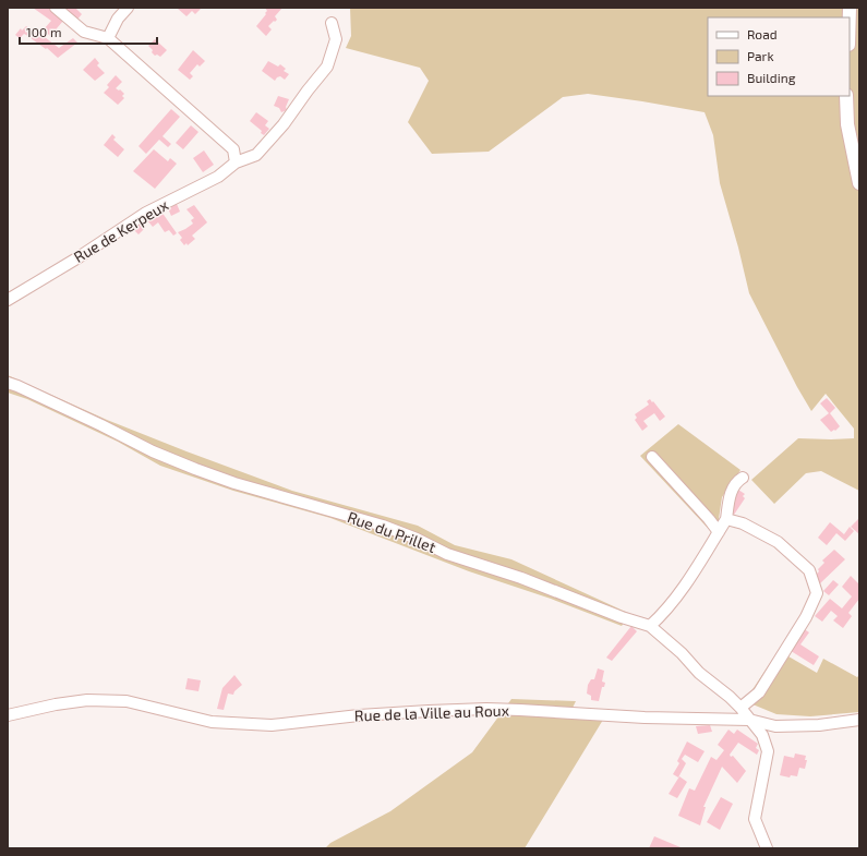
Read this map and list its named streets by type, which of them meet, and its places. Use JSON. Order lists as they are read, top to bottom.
{
  "streets": {
    "street": ["Rue de Kerpeux", "Rue du Prillet", "Rue de la Ville au Roux"]
  },
  "crossings": [
    ["Rue du Prillet", "Rue de la Ville au Roux"]
  ],
  "legend": ["Road", "Park", "Building"],
  "scale_bar": "100 m"
}
